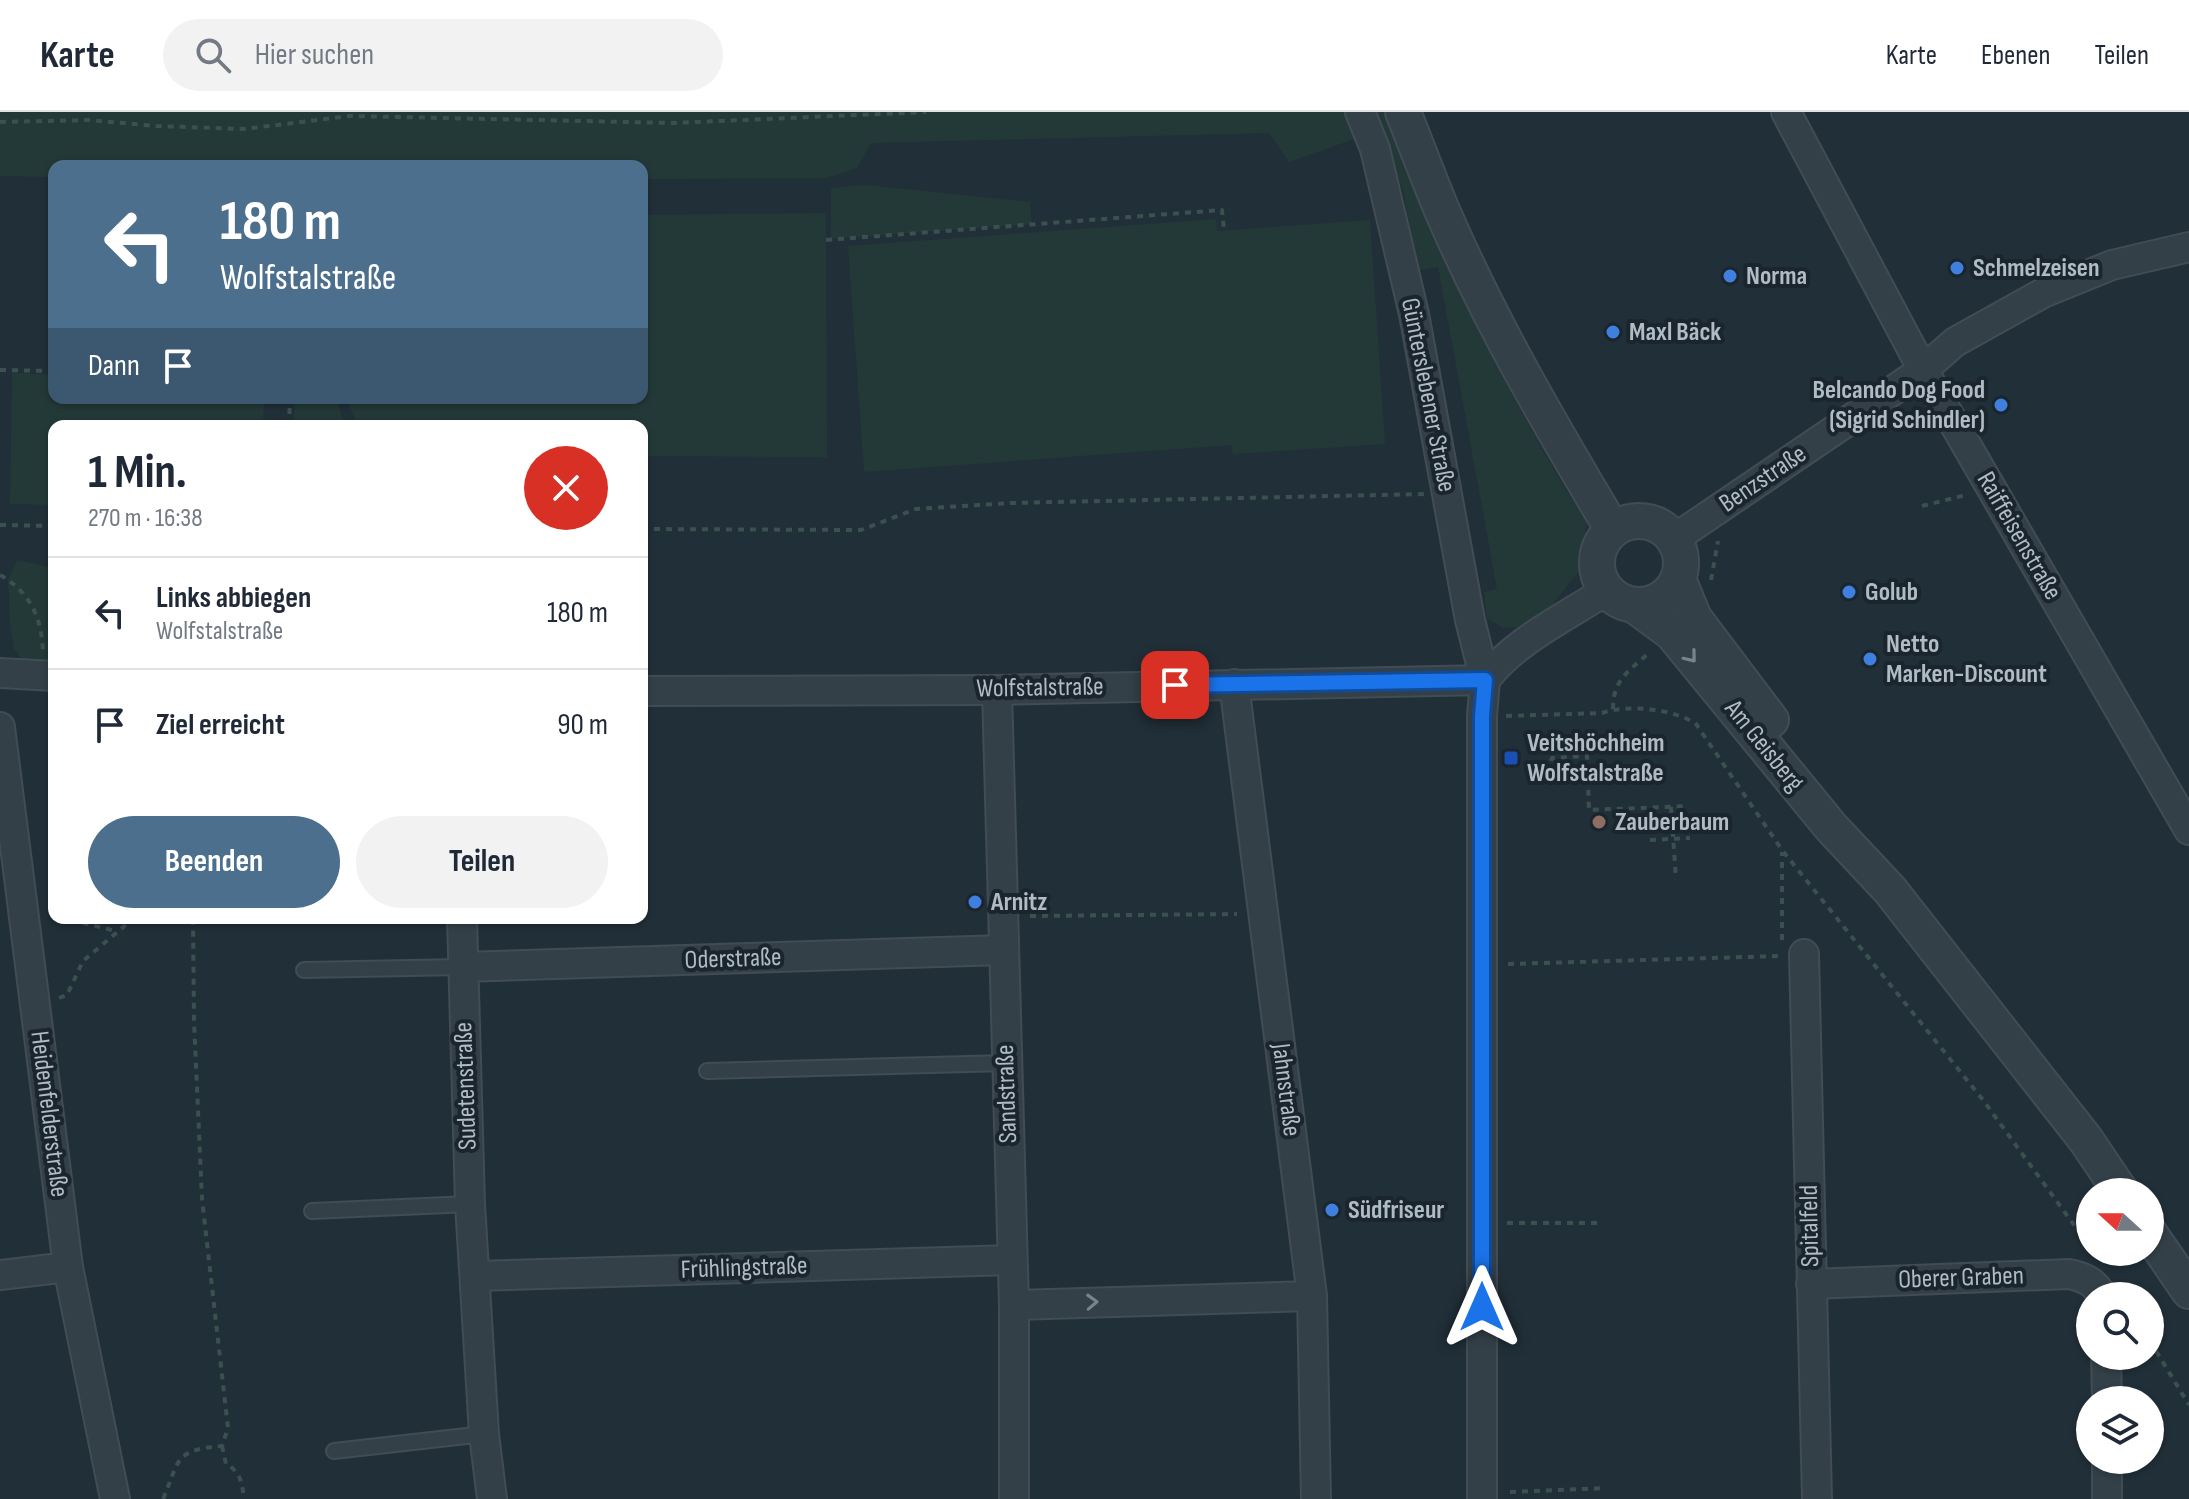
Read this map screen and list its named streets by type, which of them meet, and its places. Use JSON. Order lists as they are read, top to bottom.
{
  "streets": {
    "street": [
      "Günterslebener Straße",
      "Benzstraße",
      "Raiffeisenstraße",
      "Wolfstalstraße",
      "Am Geisberg",
      "Oderstraße",
      "Sudetenstraße",
      "Jahnstraße",
      "Sandstraße",
      "Heidenfelderstraße",
      "Spitalfeld",
      "Frühlingstraße",
      "Oberer Graben"
    ]
  },
  "crossings": [
    ["Günterslebener Straße", "Wolfstalstraße"],
    ["Benzstraße", "Raiffeisenstraße"],
    ["Benzstraße", "Am Geisberg"],
    ["Wolfstalstraße", "Jahnstraße"],
    ["Wolfstalstraße", "Sandstraße"],
    ["Oderstraße", "Sudetenstraße"],
    ["Oderstraße", "Sandstraße"],
    ["Sudetenstraße", "Frühlingstraße"],
    ["Sandstraße", "Frühlingstraße"],
    ["Spitalfeld", "Oberer Graben"]
  ],
  "places": {
    "other": [
      "Schmelzeisen",
      "Norma",
      "Maxl Bäck",
      "Belcando Dog Food (Sigrid Schindler)",
      "Golub",
      "Netto Marken-Discount",
      "Zauberbaum",
      "Arnitz",
      "Südfriseur"
    ],
    "transit": ["Veitshöchheim Wolfstalstraße"]
  },
  "north": "left",
  "page": {
    "header": "Karte",
    "search": "Hier suchen",
    "nav": ["Karte", "Ebenen", "Teilen"],
    "turn": ["180 m", "Wolfstalstraße"],
    "then": "Dann",
    "heading": ["1 Min.", "270 m · 16:38"],
    "list": [
      {
        "name": "Links abbiegen",
        "note": "Wolfstalstraße",
        "value": "180 m"
      },
      {
        "name": "Ziel erreicht",
        "value": "90 m"
      }
    ],
    "buttons": ["Beenden", "Teilen"]
  }
}
